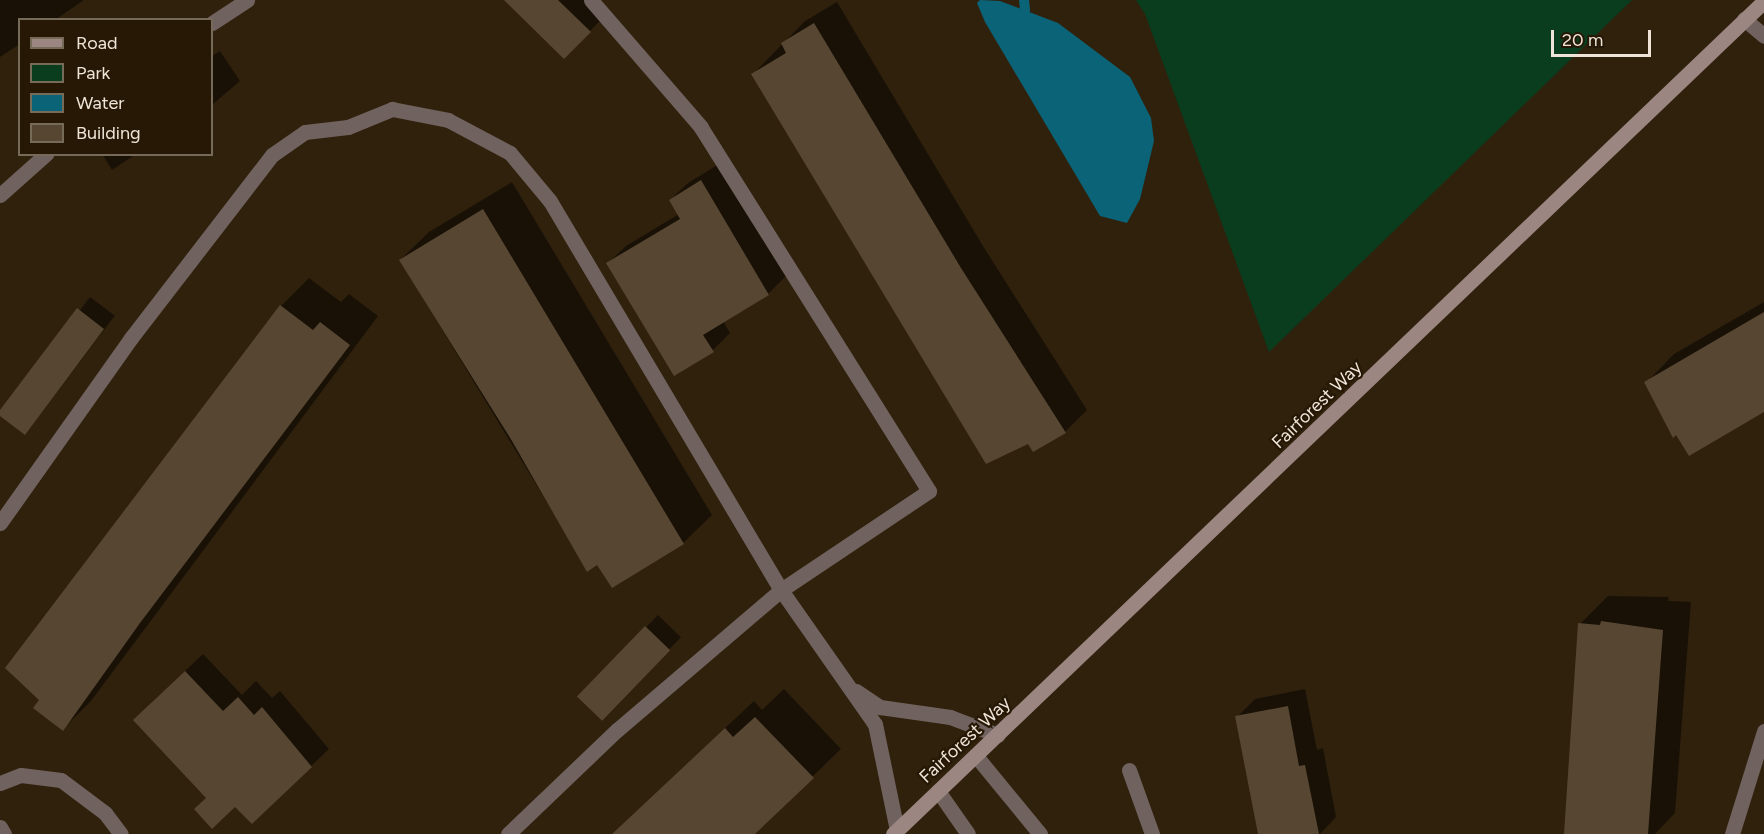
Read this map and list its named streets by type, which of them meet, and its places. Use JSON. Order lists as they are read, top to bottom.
{
  "streets": {
    "main road": ["Fairforest Way"]
  },
  "legend": [
    "Road",
    "Park",
    "Water",
    "Building"
  ],
  "scale_bar": "20 m"
}
